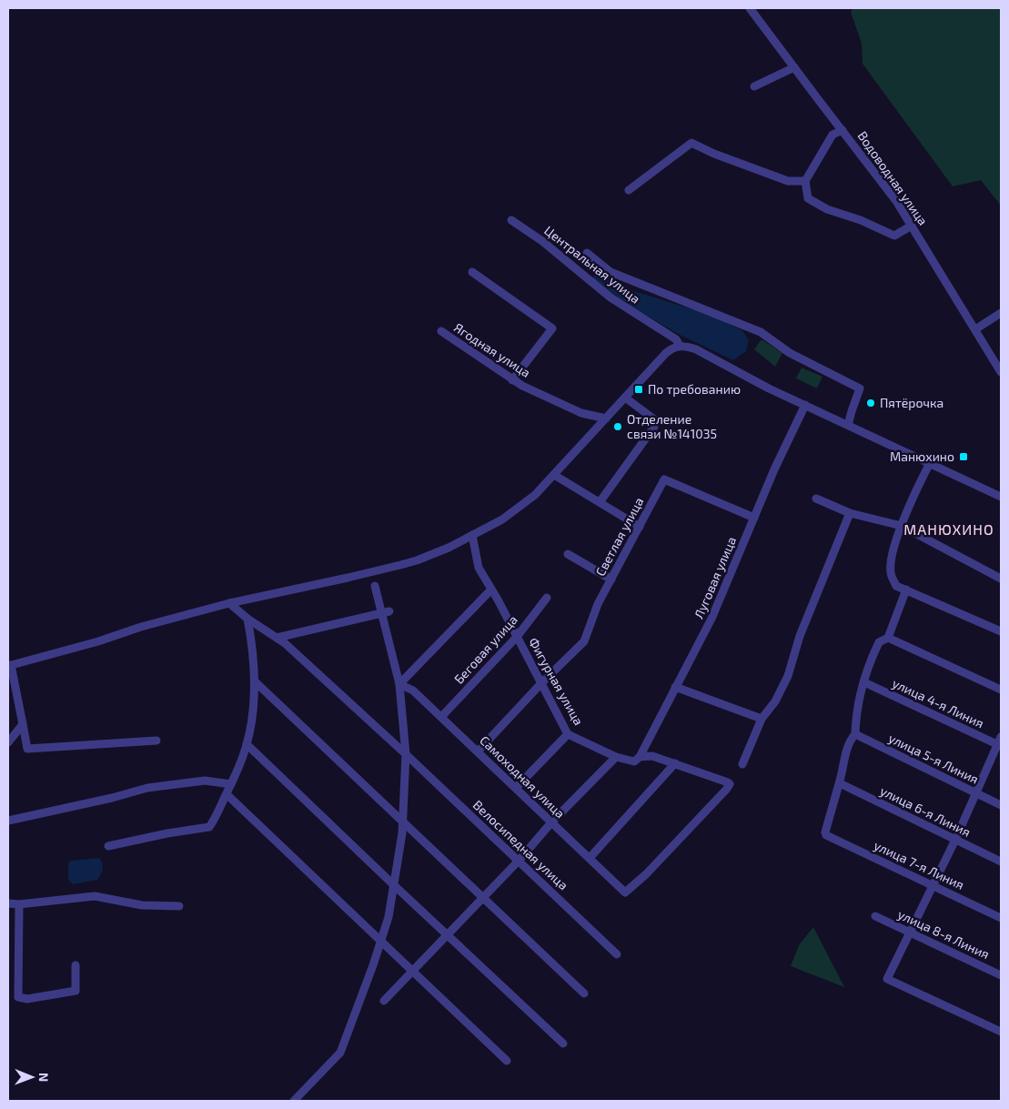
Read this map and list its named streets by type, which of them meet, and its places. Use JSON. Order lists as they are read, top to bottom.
{
  "streets": {
    "street": [
      "Водоводная улица",
      "Центральная улица",
      "Ягодная улица",
      "Светлая улица",
      "Луговая улица",
      "Беговая улица",
      "Фигурная улица",
      "улица 4-я Линия",
      "улица 5-я Линия",
      "Самоходная улица",
      "улица 6-я Линия",
      "Велосипедная улица",
      "улица 7-я Линия",
      "улица 8-я Линия"
    ]
  },
  "crossings": [
    ["Светлая улица", "Луговая улица"],
    ["Светлая улица", "Фигурная улица"],
    ["Светлая улица", "Самоходная улица"],
    ["Луговая улица", "Фигурная улица"],
    ["Беговая улица", "Фигурная улица"],
    ["Беговая улица", "Самоходная улица"],
    ["Фигурная улица", "Самоходная улица"],
    ["улица 6-я Линия", "улица 7-я Линия"]
  ],
  "districts": ["МАНЮХИНО"],
  "places": {
    "transit": ["По требованию", "Манюхино"],
    "other": ["Пятёрочка", "Отделение связи №141035"]
  },
  "north": "right"
}
